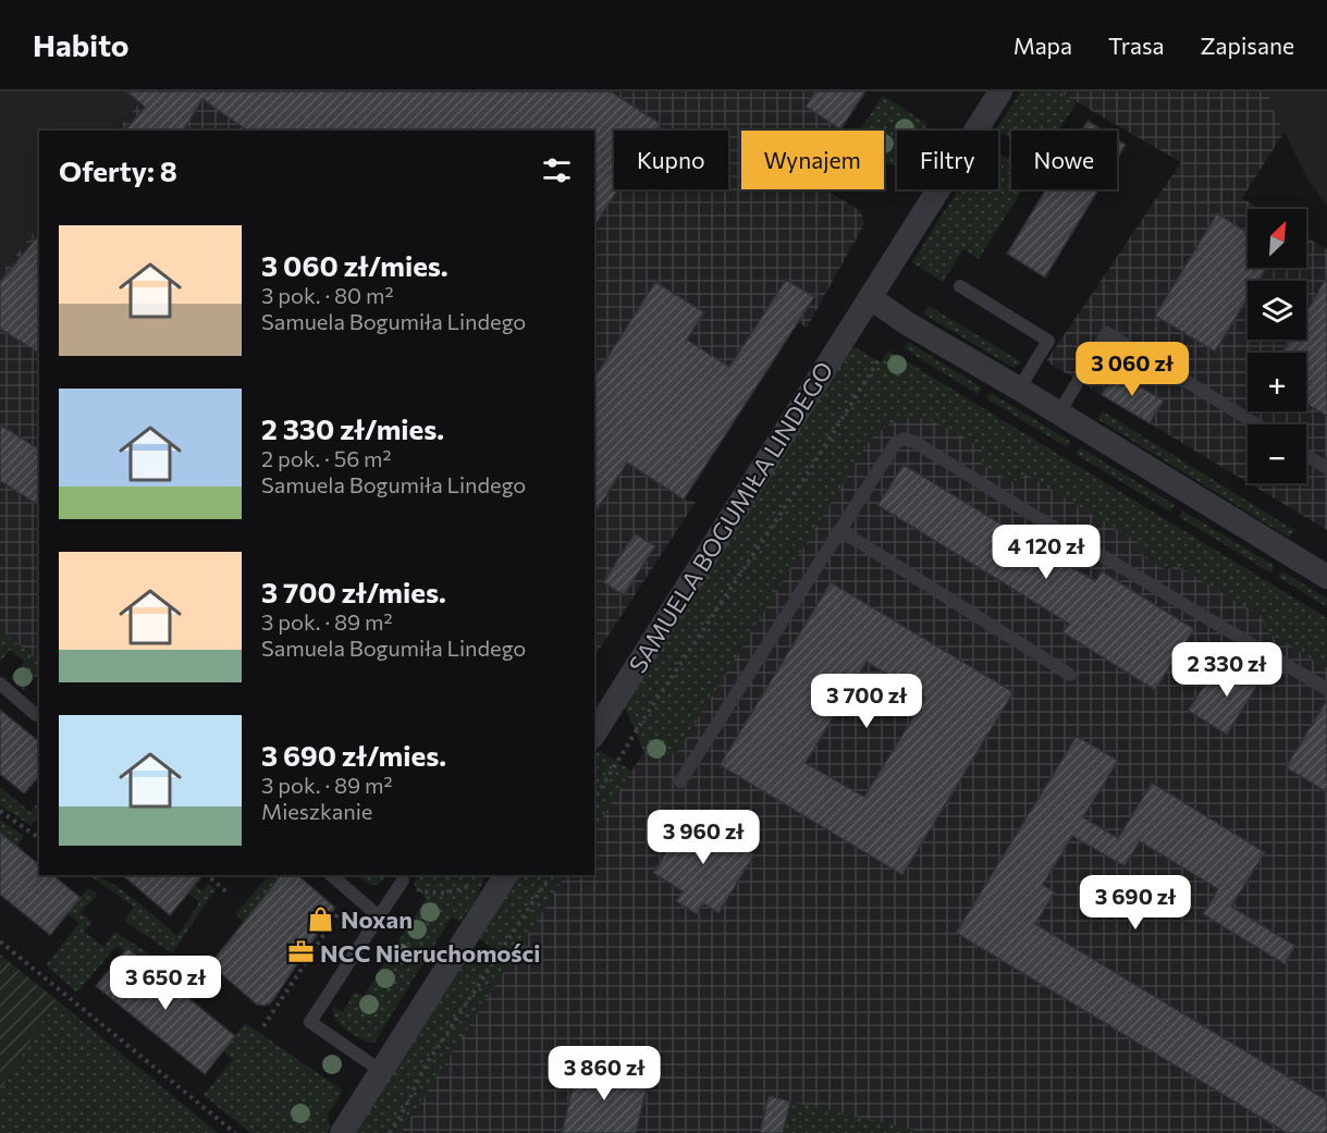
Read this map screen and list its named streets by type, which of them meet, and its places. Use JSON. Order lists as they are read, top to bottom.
{
  "streets": {
    "street": ["SAMUELA BOGUMIŁA LINDEGO"]
  },
  "places": {
    "shop": ["Noxan"],
    "office": ["NCC Nieruchomości"]
  },
  "north": "top right",
  "page": {
    "header": "Habito",
    "nav": ["Mapa", "Trasa", "Zapisane"],
    "chip": [
      "Kupno",
      "Wynajem",
      "Filtry",
      "Nowe"
    ],
    "heading": "Oferty: 8",
    "map_buttons": ["+", "−"],
    "list": [
      {
        "name": "3 060 zł/mies.",
        "note": "3 pok. · 80 m² · Samuela Bogumiła Lindego"
      },
      {
        "name": "2 330 zł/mies.",
        "note": "2 pok. · 56 m² · Samuela Bogumiła Lindego"
      },
      {
        "name": "3 700 zł/mies.",
        "note": "3 pok. · 89 m² · Samuela Bogumiła Lindego"
      },
      {
        "name": "3 690 zł/mies.",
        "note": "3 pok. · 89 m² · Mieszkanie"
      }
    ],
    "price": [
      "3 060 zł",
      "4 120 zł",
      "2 330 zł",
      "3 700 zł",
      "3 960 zł",
      "3 690 zł",
      "3 650 zł",
      "3 860 zł"
    ]
  }
}
